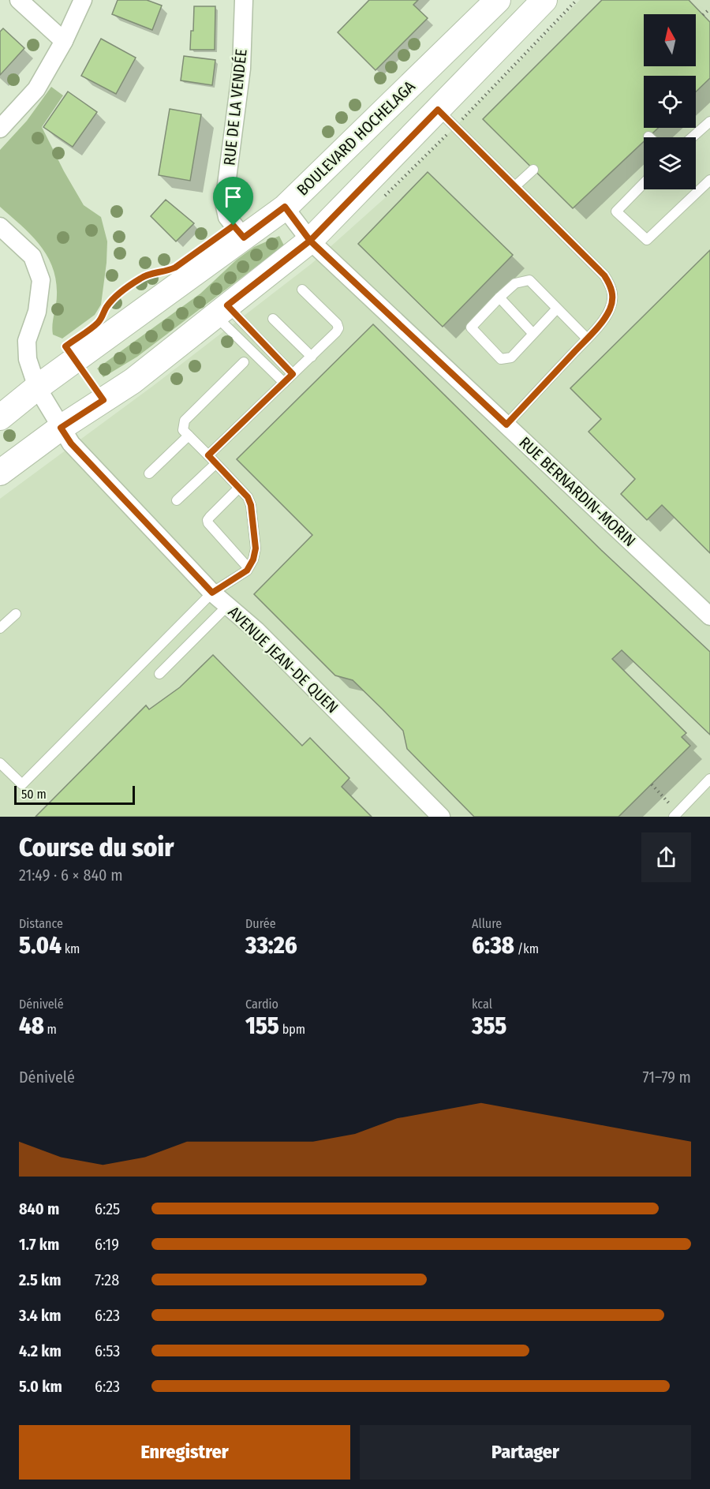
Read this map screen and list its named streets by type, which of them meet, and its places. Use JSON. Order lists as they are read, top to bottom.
{
  "streets": {
    "main road": ["BOULEVARD HOCHELAGA"],
    "street": ["RUE DE LA VENDÉE", "RUE BERNARDIN-MORIN", "AVENUE JEAN-DE QUEN"]
  },
  "crossings": [
    ["RUE DE LA VENDÉE", "BOULEVARD HOCHELAGA"],
    ["BOULEVARD HOCHELAGA", "RUE BERNARDIN-MORIN"],
    ["BOULEVARD HOCHELAGA", "AVENUE JEAN-DE QUEN"]
  ],
  "scale_bar": "50 m",
  "north": "top",
  "page": {
    "scale": "50 m",
    "heading": ["Course du soir", "21:49 · 6 × 840 m"],
    "stats": [
      ["Distance", "5.04 km"],
      ["Durée", "33:26"],
      ["Allure", "6:38 /km"],
      ["Dénivelé", "48 m"],
      ["Cardio", "155 bpm"],
      ["kcal", "355"]
    ],
    "chart": ["Dénivelé", "71–79 m"],
    "list": [
      {
        "name": "840 m",
        "note": "6:25"
      },
      {
        "name": "1.7 km",
        "note": "6:19"
      },
      {
        "name": "2.5 km",
        "note": "7:28"
      },
      {
        "name": "3.4 km",
        "note": "6:23"
      },
      {
        "name": "4.2 km",
        "note": "6:53"
      },
      {
        "name": "5.0 km",
        "note": "6:23"
      }
    ],
    "buttons": ["Enregistrer", "Partager"]
  }
}
